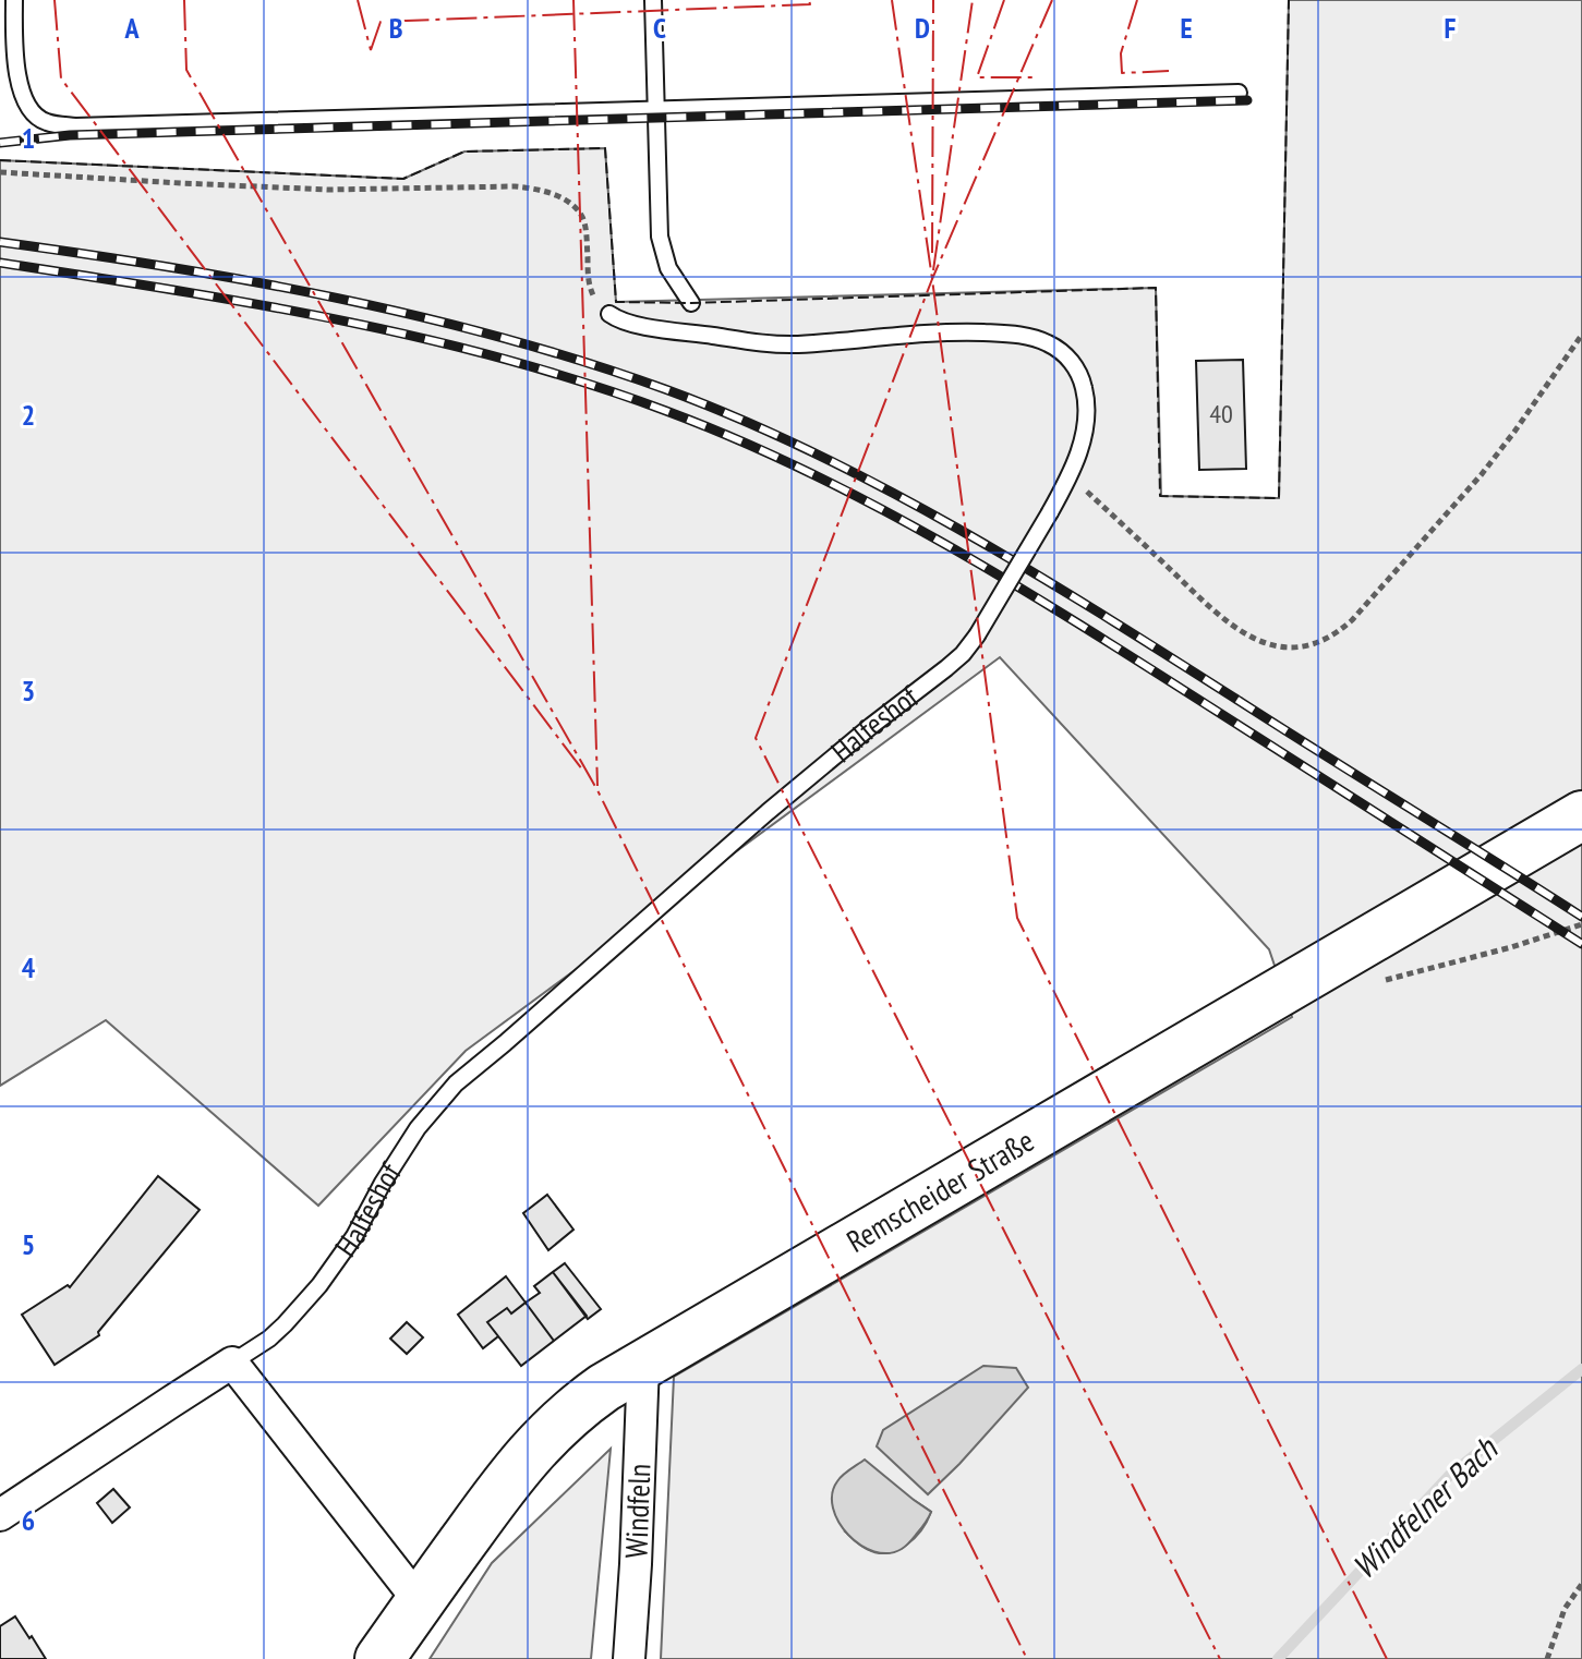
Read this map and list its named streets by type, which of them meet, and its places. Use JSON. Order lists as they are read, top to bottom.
{
  "streets": {
    "main road": ["Remscheider Straße"],
    "street": ["Halfeshof", "Windfeln"]
  },
  "crossings": [
    ["Remscheider Straße", "Windfeln"]
  ],
  "water": ["Windfelner Bach"],
  "house_numbers": ["40"],
  "grid": {
    "columns": [
      "A",
      "B",
      "C",
      "D",
      "E",
      "F"
    ],
    "rows": [
      "1",
      "2",
      "3",
      "4",
      "5",
      "6"
    ]
  }
}
